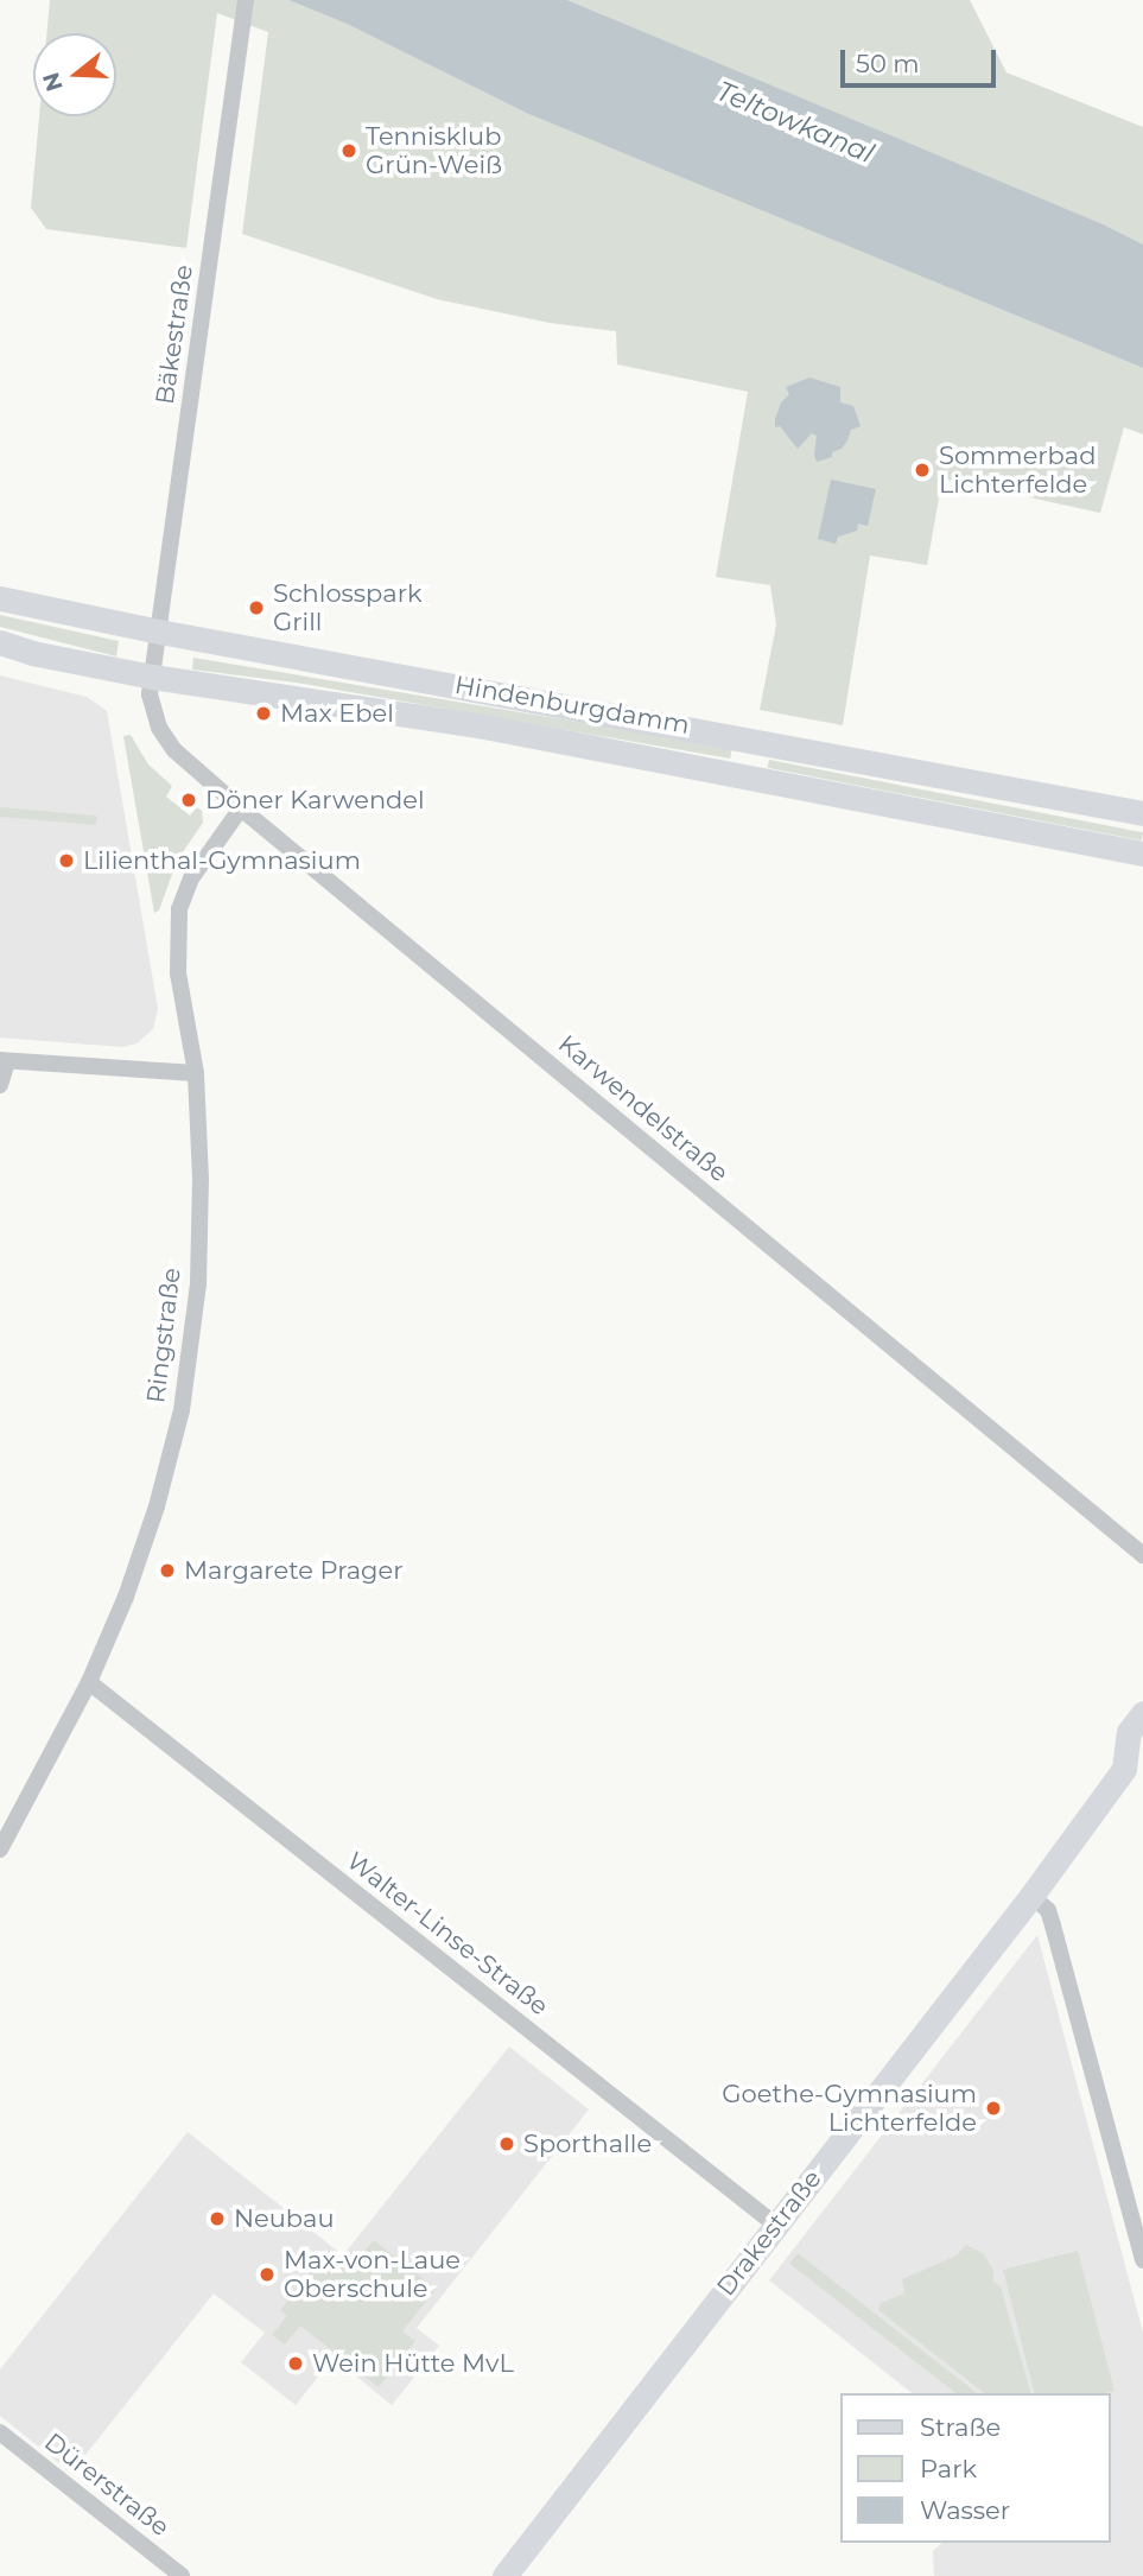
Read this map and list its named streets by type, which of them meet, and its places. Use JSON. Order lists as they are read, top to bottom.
{
  "streets": {
    "main road": ["Hindenburgdamm", "Drakestraße"],
    "street": [
      "Bäkestraße",
      "Karwendelstraße",
      "Ringstraße",
      "Walter-Linse-Straße",
      "Dürerstraße"
    ]
  },
  "crossings": [
    ["Bäkestraße", "Hindenburgdamm"],
    ["Bäkestraße", "Karwendelstraße"],
    ["Hindenburgdamm", "Karwendelstraße"],
    ["Karwendelstraße", "Ringstraße"],
    ["Ringstraße", "Walter-Linse-Straße"],
    ["Walter-Linse-Straße", "Drakestraße"]
  ],
  "water": ["Teltowkanal"],
  "places": [
    "Tennisklub Grün-Weiß",
    "Sommerbad Lichterfelde",
    "Schlosspark Grill",
    "Max Ebel",
    "Döner Karwendel",
    "Lilienthal-Gymnasium",
    "Margarete Prager",
    "Goethe-Gymnasium Lichterfelde",
    "Sporthalle",
    "Neubau",
    "Max-von-Laue Oberschule",
    "Wein Hütte MvL"
  ],
  "legend": ["Straße", "Park", "Wasser"],
  "scale_bar": "50 m",
  "north": "left"
}
